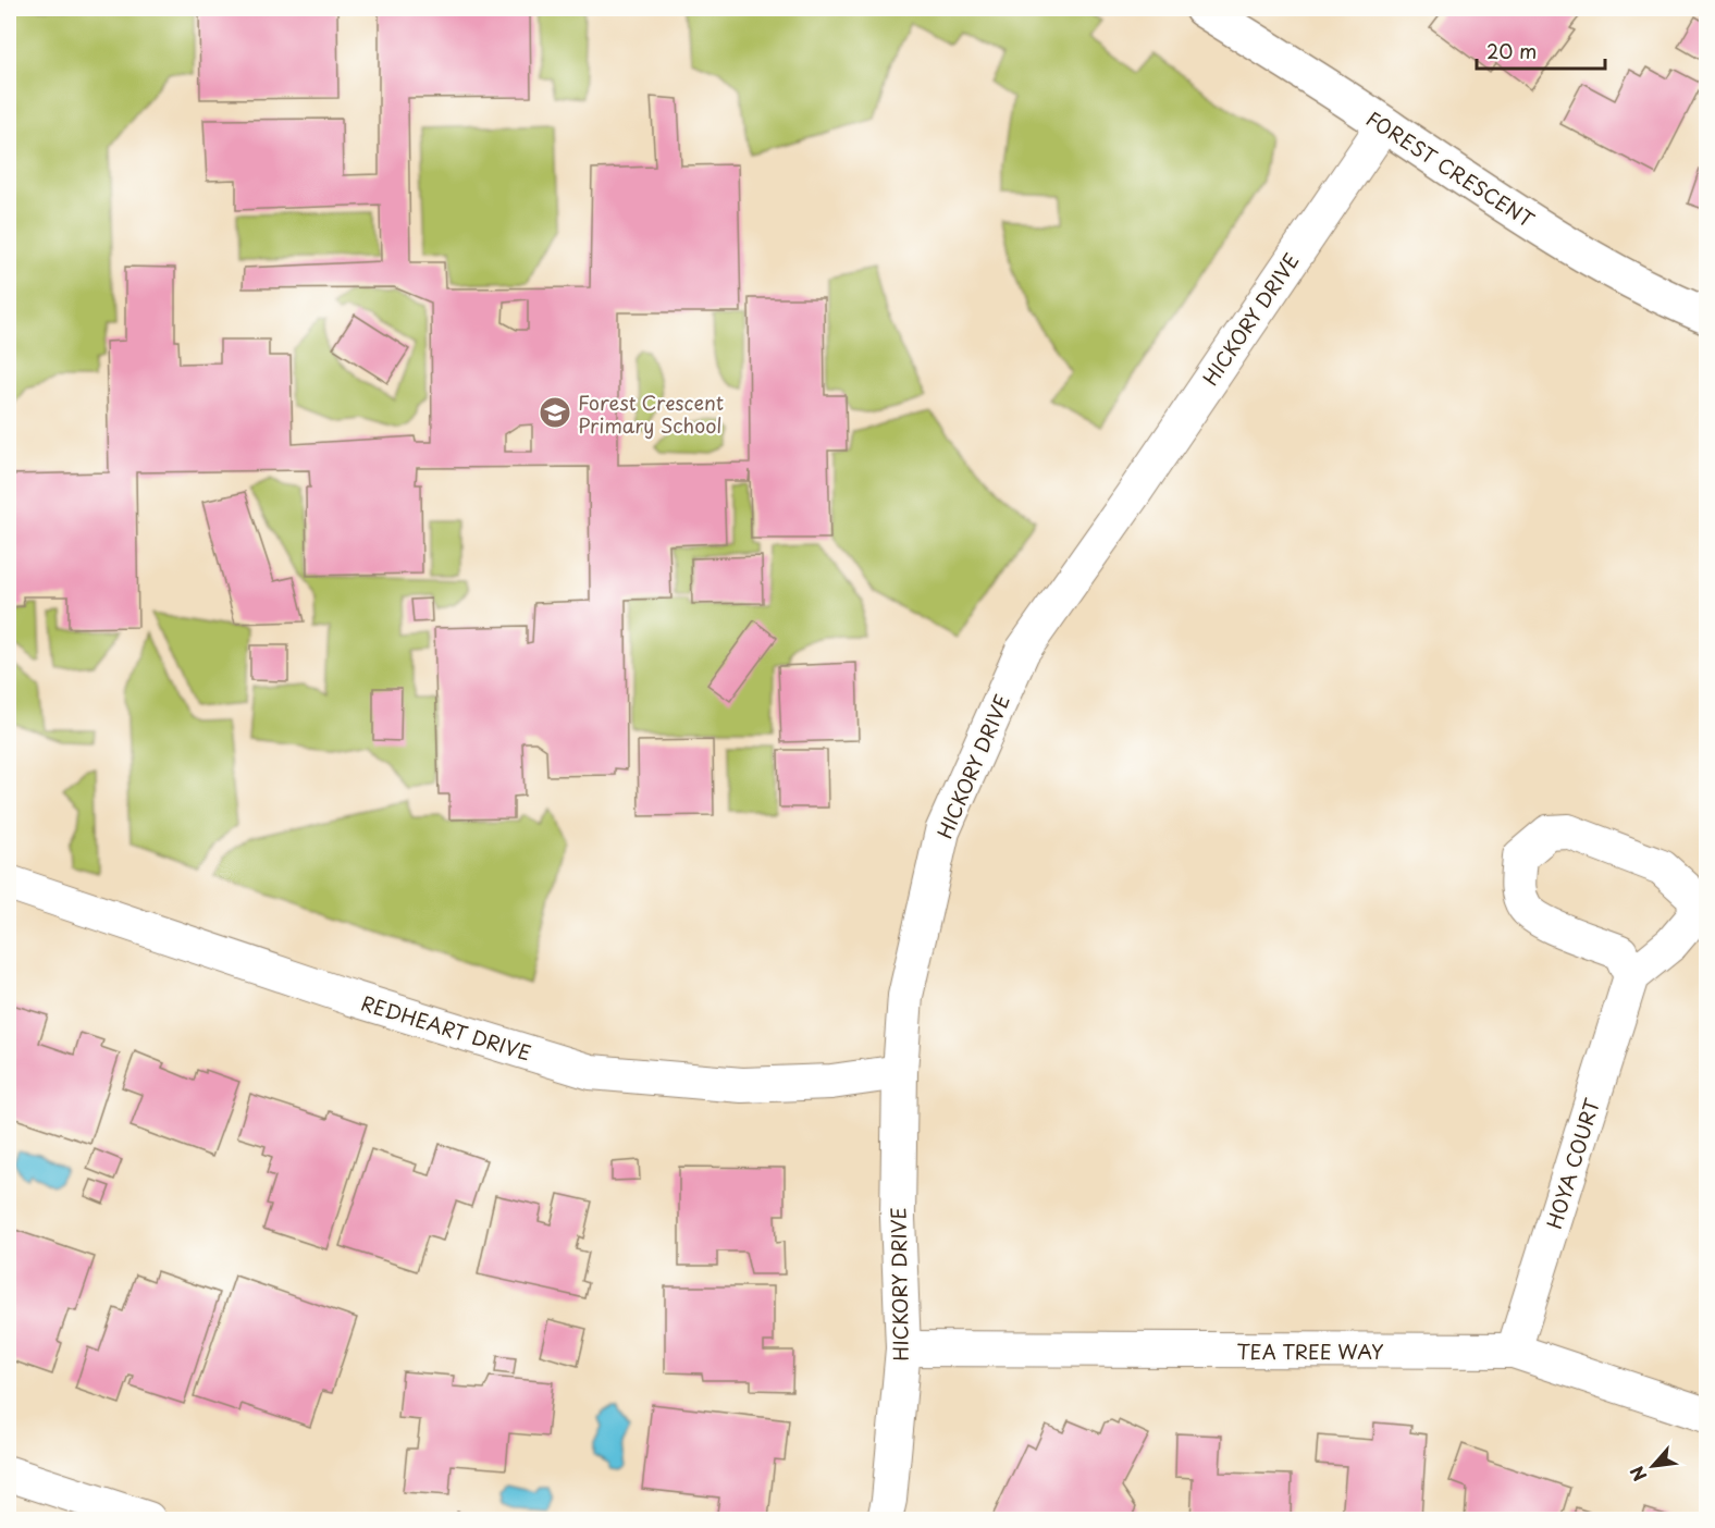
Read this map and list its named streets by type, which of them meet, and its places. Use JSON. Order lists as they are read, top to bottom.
{
  "streets": {
    "street": [
      "FOREST CRESCENT",
      "HICKORY DRIVE",
      "REDHEART DRIVE",
      "HOYA COURT",
      "TEA TREE WAY"
    ]
  },
  "crossings": [
    ["FOREST CRESCENT", "HICKORY DRIVE"],
    ["HICKORY DRIVE", "REDHEART DRIVE"],
    ["HICKORY DRIVE", "TEA TREE WAY"],
    ["HOYA COURT", "TEA TREE WAY"]
  ],
  "places": {
    "school or university": ["Forest Crescent Primary School"]
  },
  "scale_bar": "20 m",
  "north": "bottom left"
}
